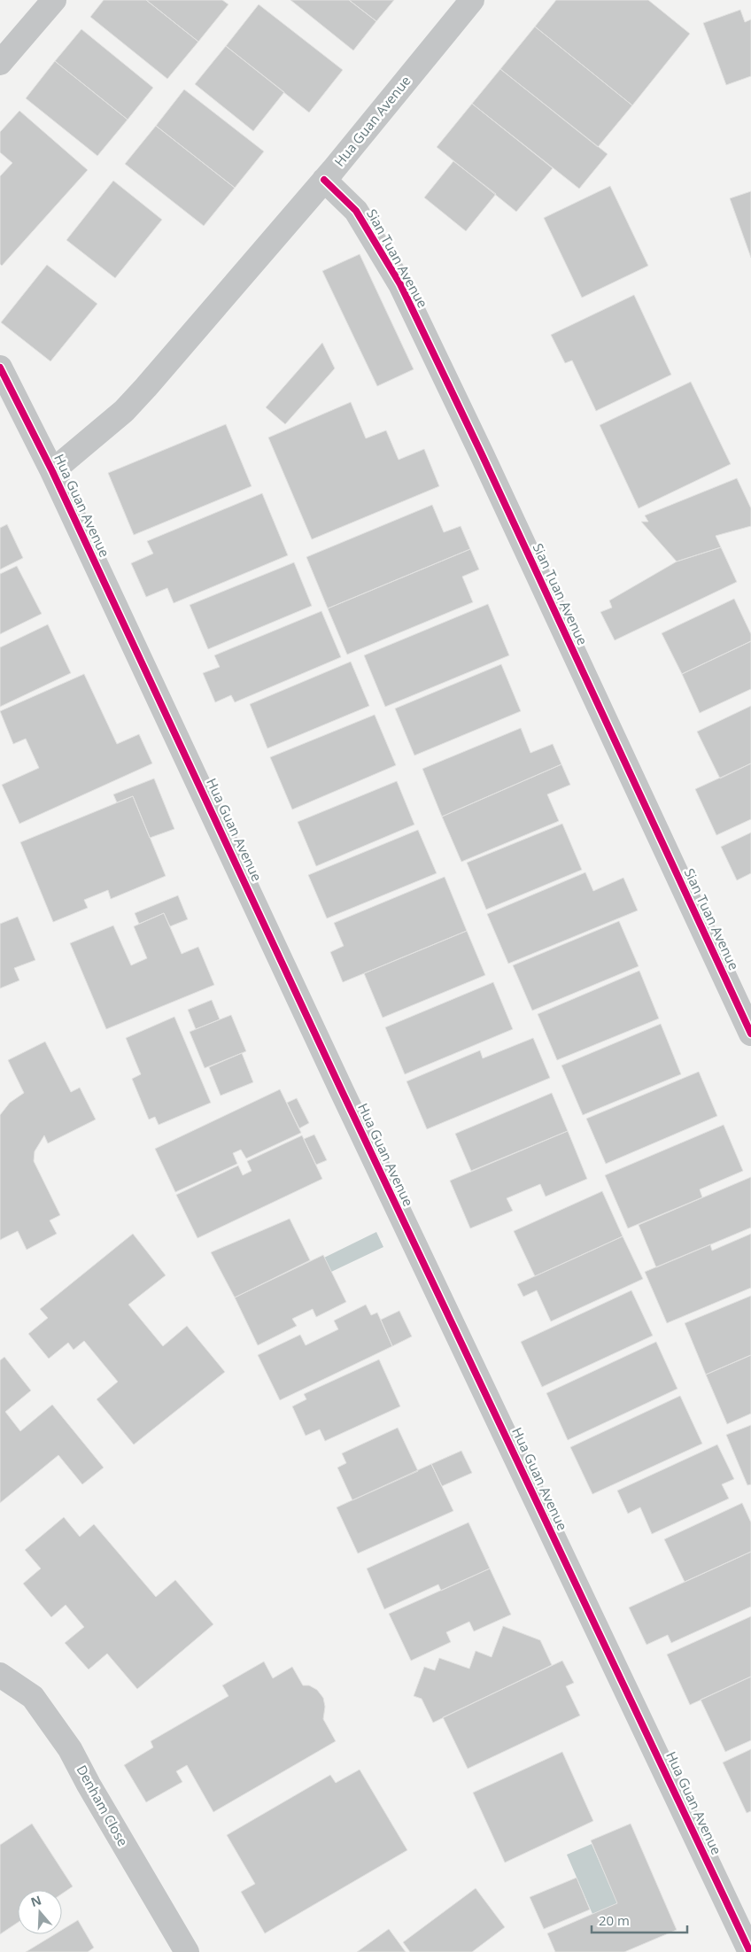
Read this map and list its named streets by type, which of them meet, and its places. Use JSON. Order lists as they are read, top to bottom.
{
  "streets": {
    "street": ["Hua Guan Avenue", "Sian Tuan Avenue", "Denham Close"]
  },
  "crossings": [
    ["Hua Guan Avenue", "Sian Tuan Avenue"]
  ],
  "scale_bar": "20 m",
  "north": "top"
}
